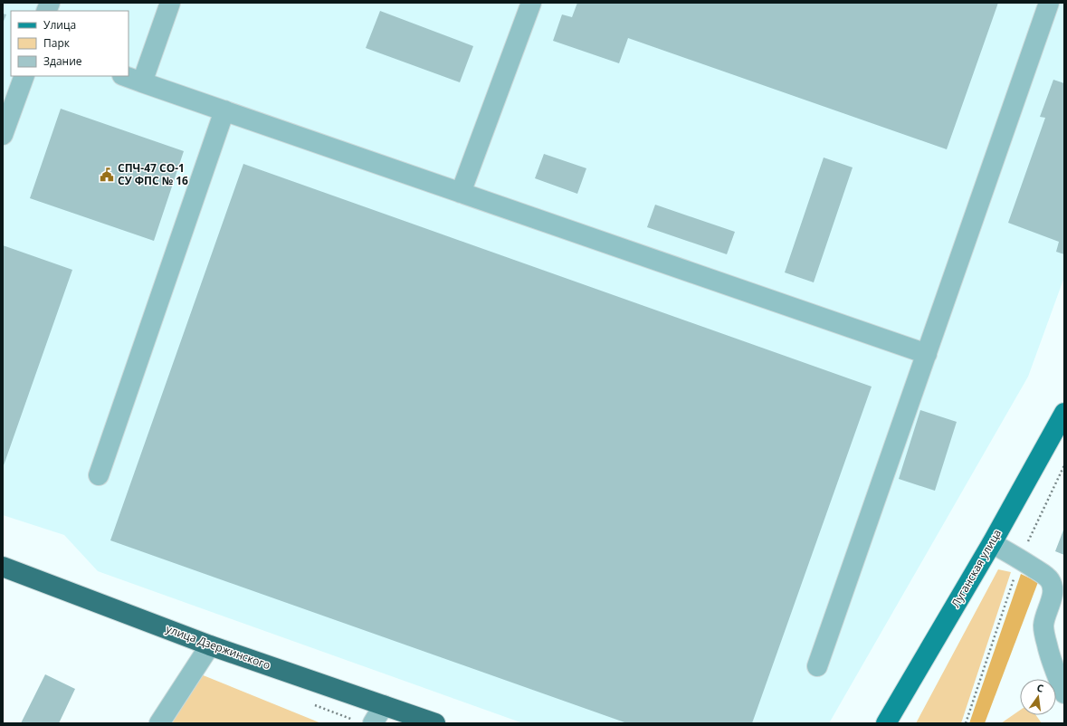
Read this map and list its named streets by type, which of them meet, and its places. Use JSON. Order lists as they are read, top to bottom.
{
  "streets": {
    "highway": ["улица Дзержинского"],
    "main road": ["Луганская улица"]
  },
  "places": {
    "public building": ["СПЧ-47 СО-1 СУ ФПС № 16"]
  },
  "legend": ["Улица", "Парк", "Здание"],
  "north": "top"
}
